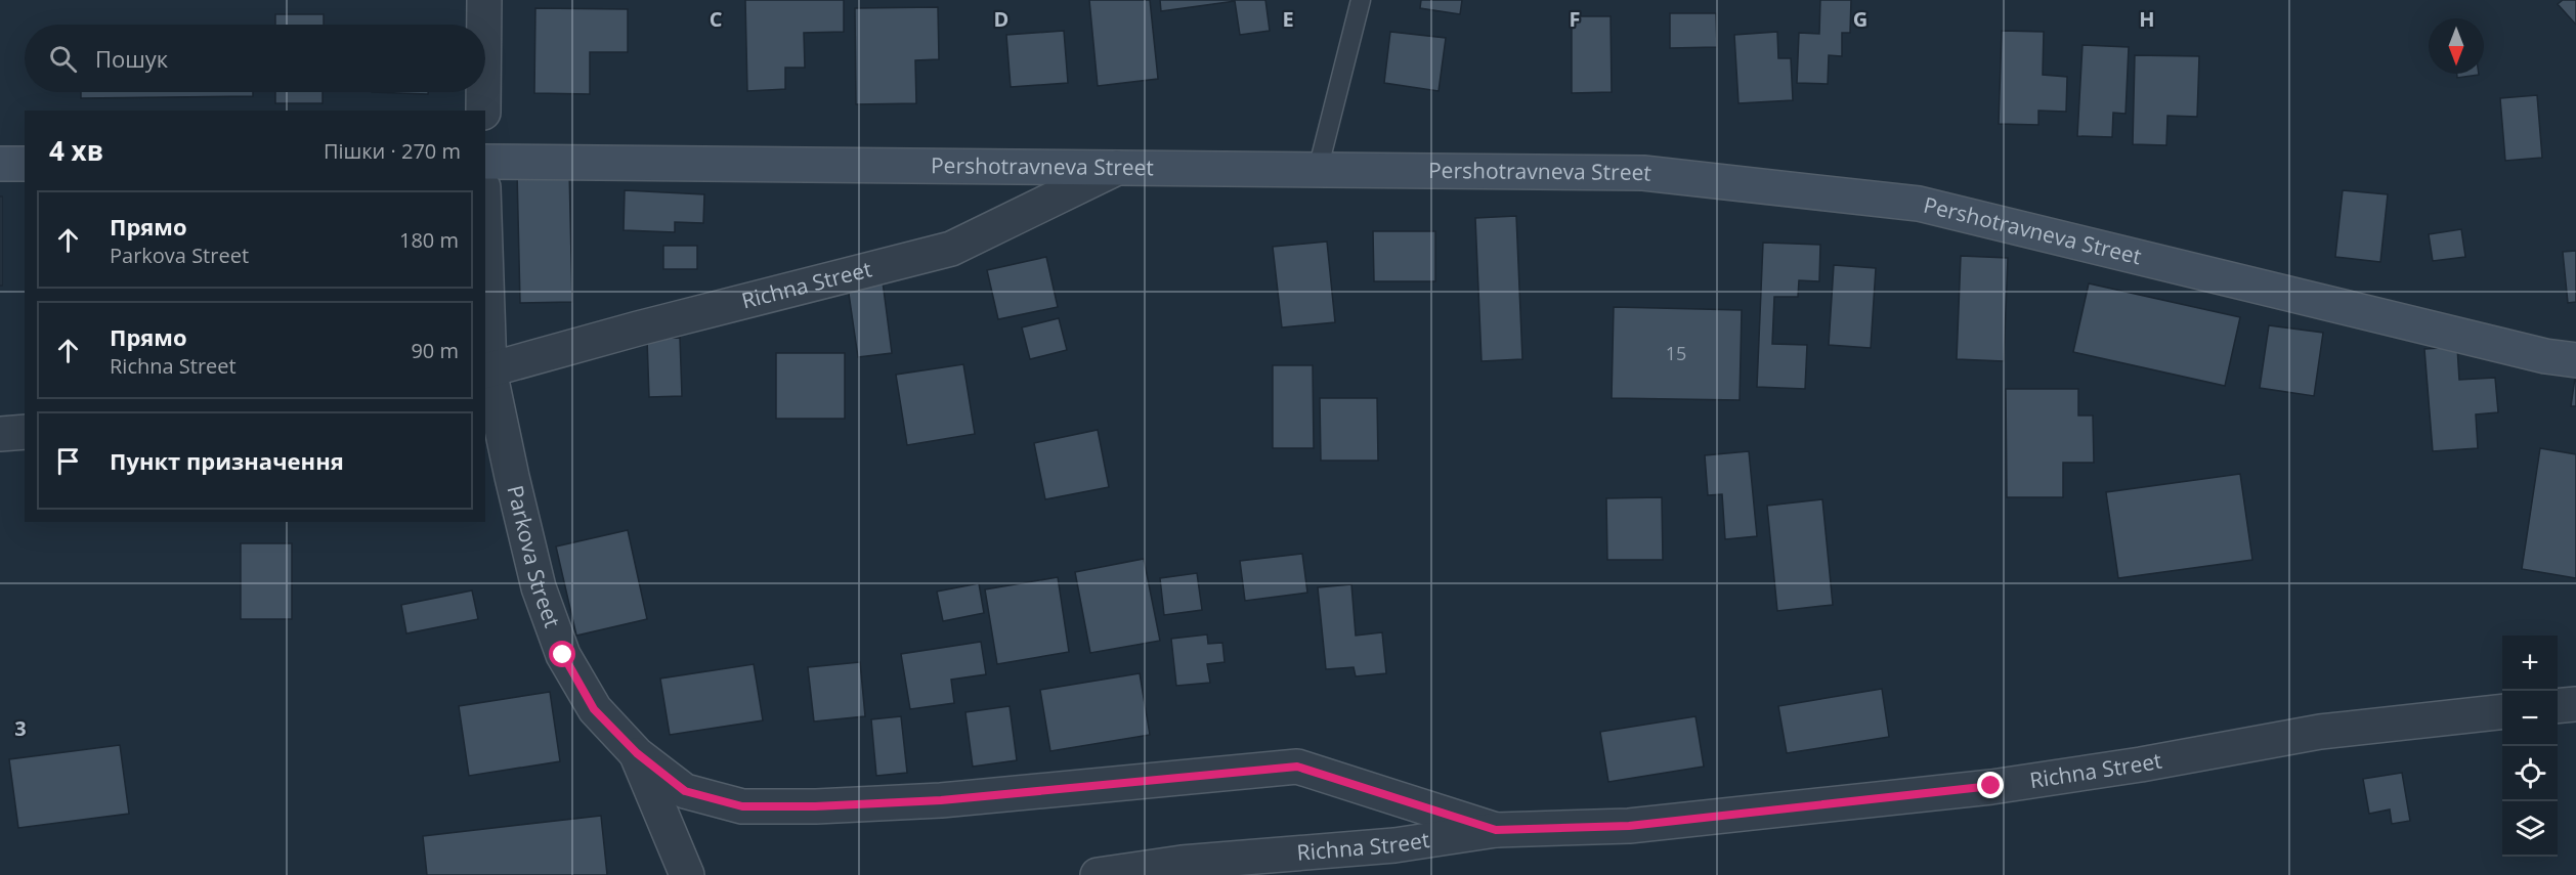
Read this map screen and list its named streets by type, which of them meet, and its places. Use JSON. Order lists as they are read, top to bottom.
{
  "streets": {
    "street": ["Pershotravneva Street", "Richna Street", "Parkova Street"]
  },
  "crossings": [
    ["Pershotravneva Street", "Richna Street"],
    ["Richna Street", "Parkova Street"]
  ],
  "house_numbers": ["15"],
  "north": "bottom",
  "page": {
    "search": "Пошук",
    "heading": ["4 хв", "Пішки · 270 m"],
    "list": [
      ["Прямо", "Parkova Street", "180 m"],
      ["Прямо", "Richna Street", "90 m"],
      "Пункт призначення"
    ],
    "map_buttons": ["+", "−"]
  },
  "grid": {
    "columns": [
      "C",
      "D",
      "E",
      "F",
      "G",
      "H"
    ],
    "rows": ["3"]
  }
}
